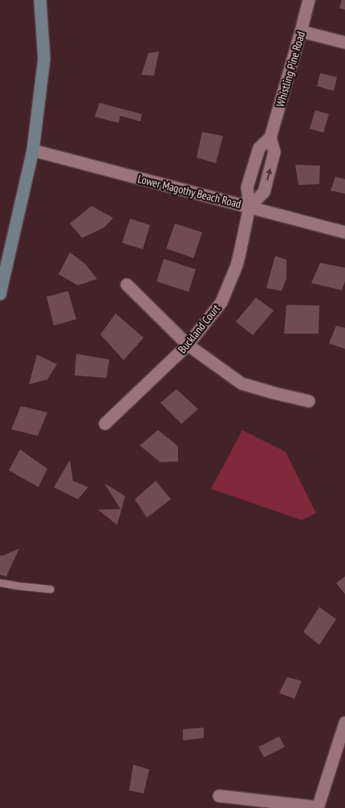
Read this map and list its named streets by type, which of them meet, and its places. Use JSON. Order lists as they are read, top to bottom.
{
  "streets": {
    "street": ["Whistling Pine Road", "Lower Magothy Beach Road", "Buckland Court"]
  },
  "crossings": [
    ["Whistling Pine Road", "Lower Magothy Beach Road"],
    ["Whistling Pine Road", "Buckland Court"],
    ["Lower Magothy Beach Road", "Buckland Court"]
  ]
}
